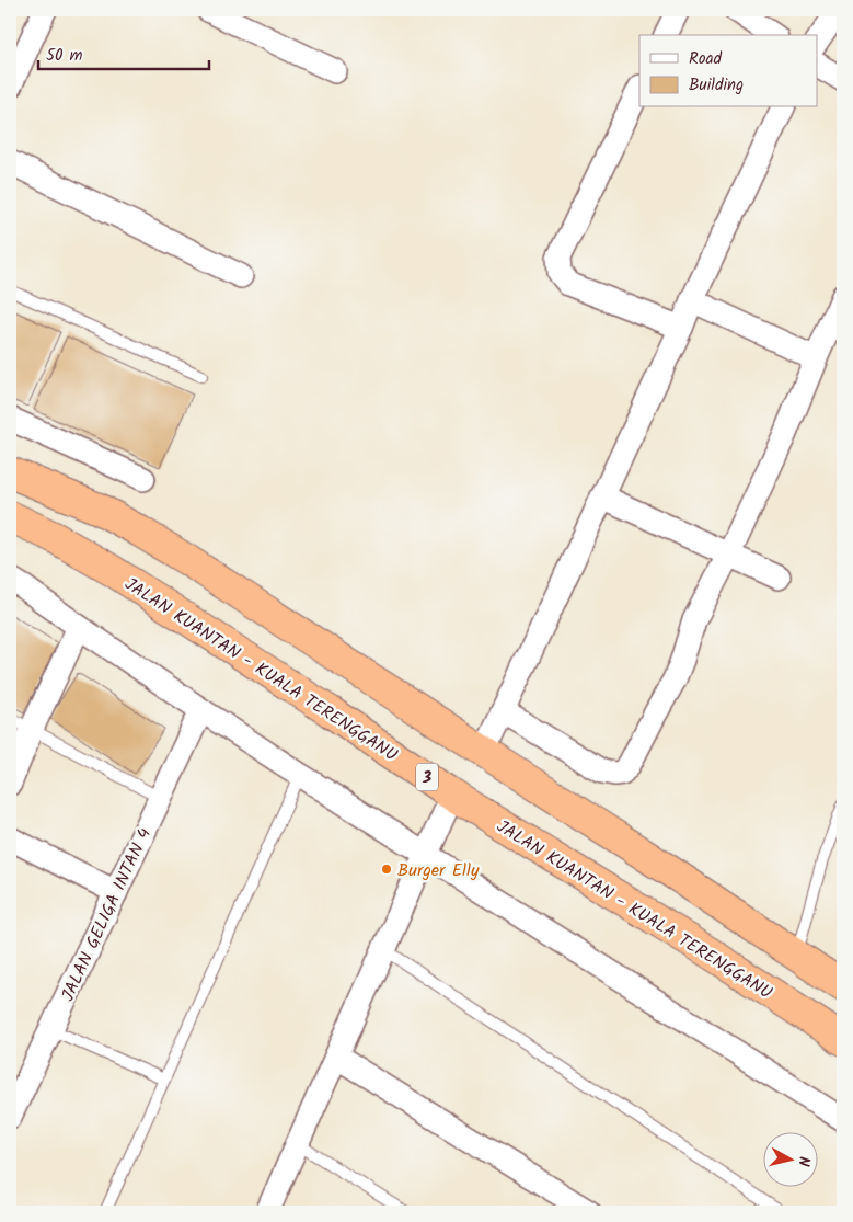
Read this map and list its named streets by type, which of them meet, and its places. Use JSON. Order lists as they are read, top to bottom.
{
  "streets": {
    "highway": ["JALAN KUANTAN - KUALA TERENGGANU", "3"],
    "street": ["JALAN GELIGA INTAN 4"]
  },
  "places": ["Burger Elly"],
  "legend": ["Road", "Building"],
  "scale_bar": "50 m",
  "north": "right"
}
